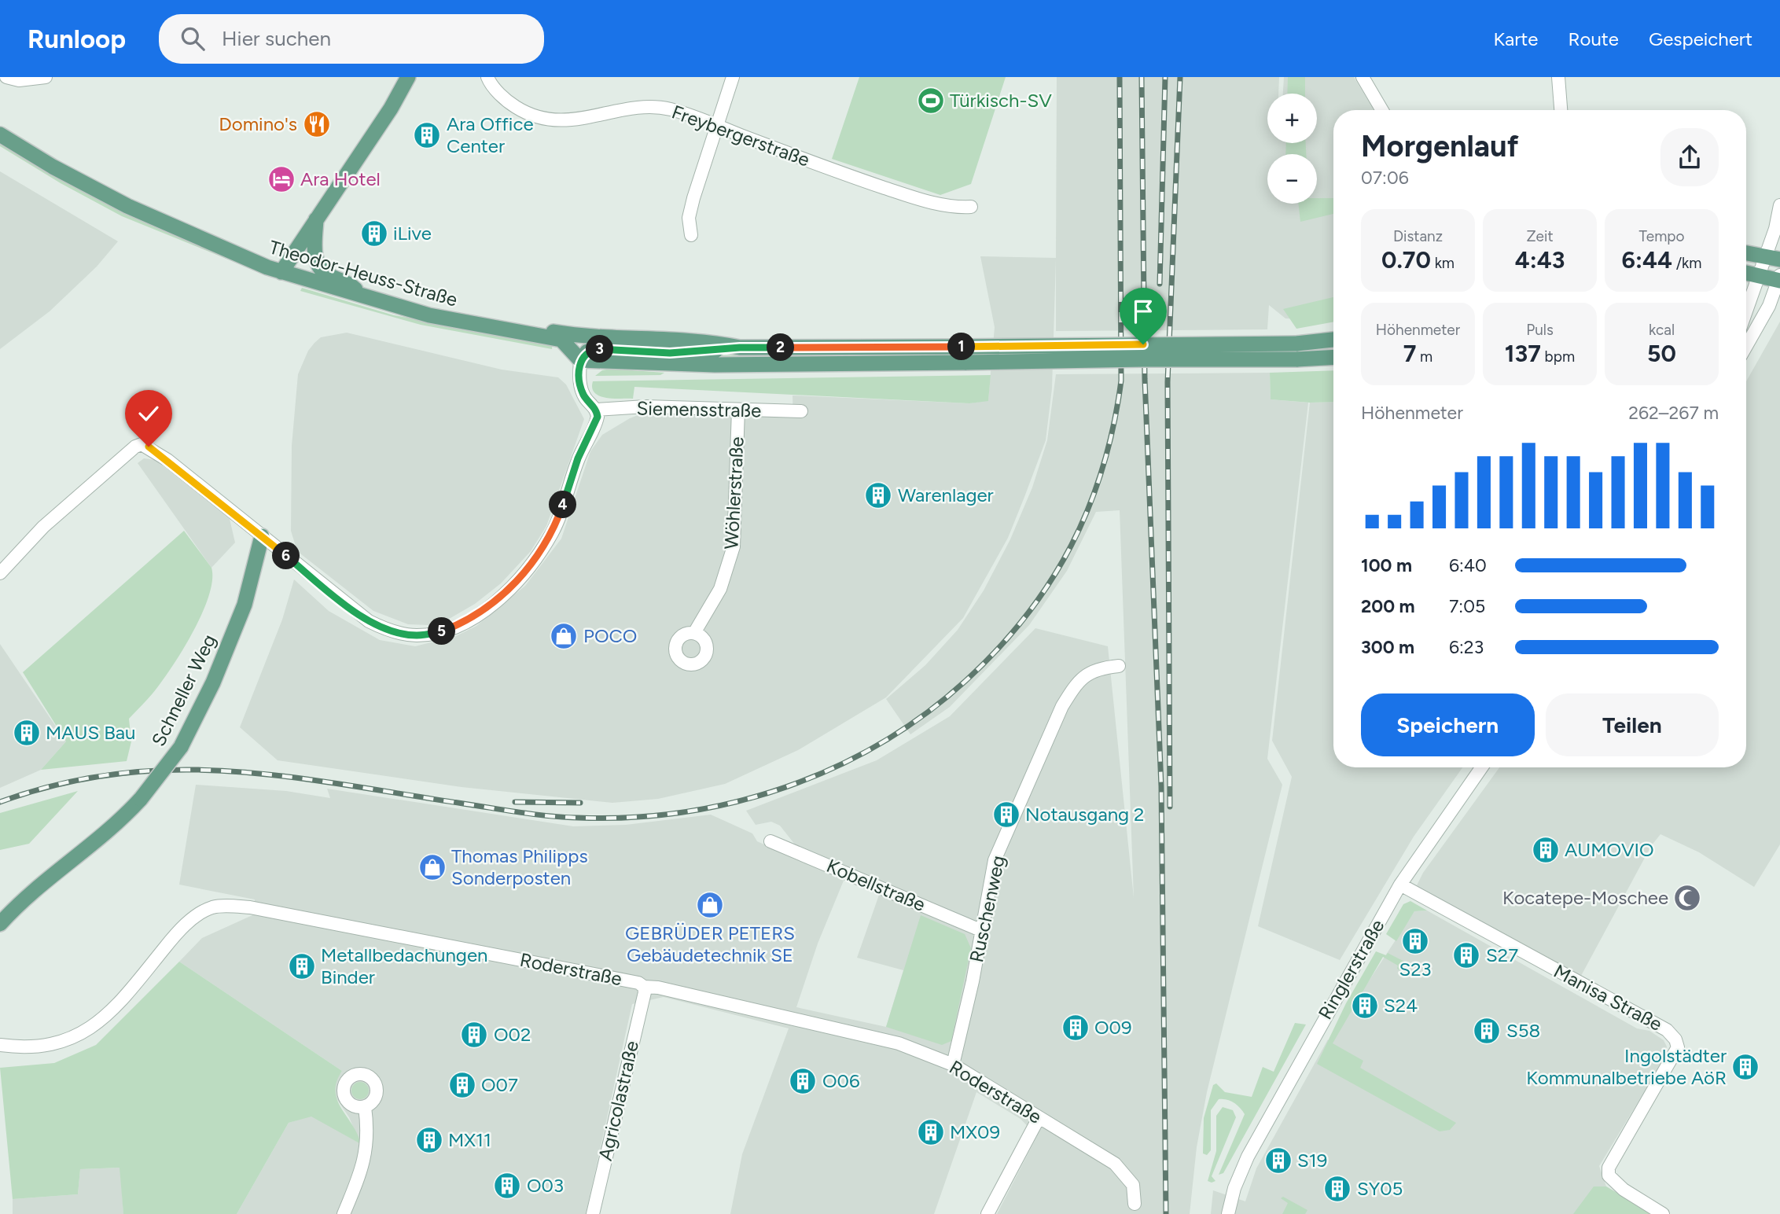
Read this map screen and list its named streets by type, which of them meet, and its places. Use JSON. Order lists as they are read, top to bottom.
{
  "streets": {
    "main road": ["Theodor-Heuss-Straße", "Schneller Weg"],
    "street": [
      "Freybergerstraße",
      "Siemensstraße",
      "Wöhlerstraße",
      "Kobellstraße",
      "Ruschenweg",
      "Roderstraße",
      "Ringlerstraße",
      "Manisa Straße",
      "Agricolastraße"
    ]
  },
  "crossings": [
    ["Siemensstraße", "Wöhlerstraße"],
    ["Kobellstraße", "Ruschenweg"],
    ["Ruschenweg", "Roderstraße"],
    ["Roderstraße", "Agricolastraße"],
    ["Ringlerstraße", "Manisa Straße"]
  ],
  "places": {
    "sports": ["Türkisch-SV"],
    "restaurant": ["Domino's"],
    "building": [
      "Ara Office Center",
      "iLive",
      "Warenlager",
      "MAUS Bau",
      "Notausgang 2",
      "AUMOVIO",
      "S23",
      "S27",
      "Metallbedachungen Binder",
      "S24",
      "O09",
      "S58",
      "O02",
      "Ingolstädter Kommunalbetriebe AöR",
      "O06",
      "O07",
      "MX09",
      "MX11",
      "S19",
      "O03",
      "SY05"
    ],
    "hotel": ["Ara Hotel"],
    "shop": ["POCO", "Thomas Philipps Sonderposten", "GEBRÜDER PETERS Gebäudetechnik SE"],
    "mosque": ["Kocatepe-Moschee"]
  },
  "page": {
    "header": "Runloop",
    "search": "Hier suchen",
    "nav": ["Karte", "Route", "Gespeichert"],
    "map_buttons": ["+", "−"],
    "heading": ["Morgenlauf", "07:06"],
    "stats": [
      ["Distanz", "0.70 km"],
      ["Zeit", "4:43"],
      ["Tempo", "6:44 /km"],
      ["Höhenmeter", "7 m"],
      ["Puls", "137 bpm"],
      ["kcal", "50"]
    ],
    "pins": [
      "1",
      "2",
      "3",
      "4",
      "6",
      "5"
    ],
    "chart": ["Höhenmeter", "262–267 m"],
    "list": [
      {
        "name": "100 m",
        "note": "6:40"
      },
      {
        "name": "200 m",
        "note": "7:05"
      },
      {
        "name": "300 m",
        "note": "6:23"
      }
    ],
    "buttons": ["Speichern", "Teilen"]
  }
}
